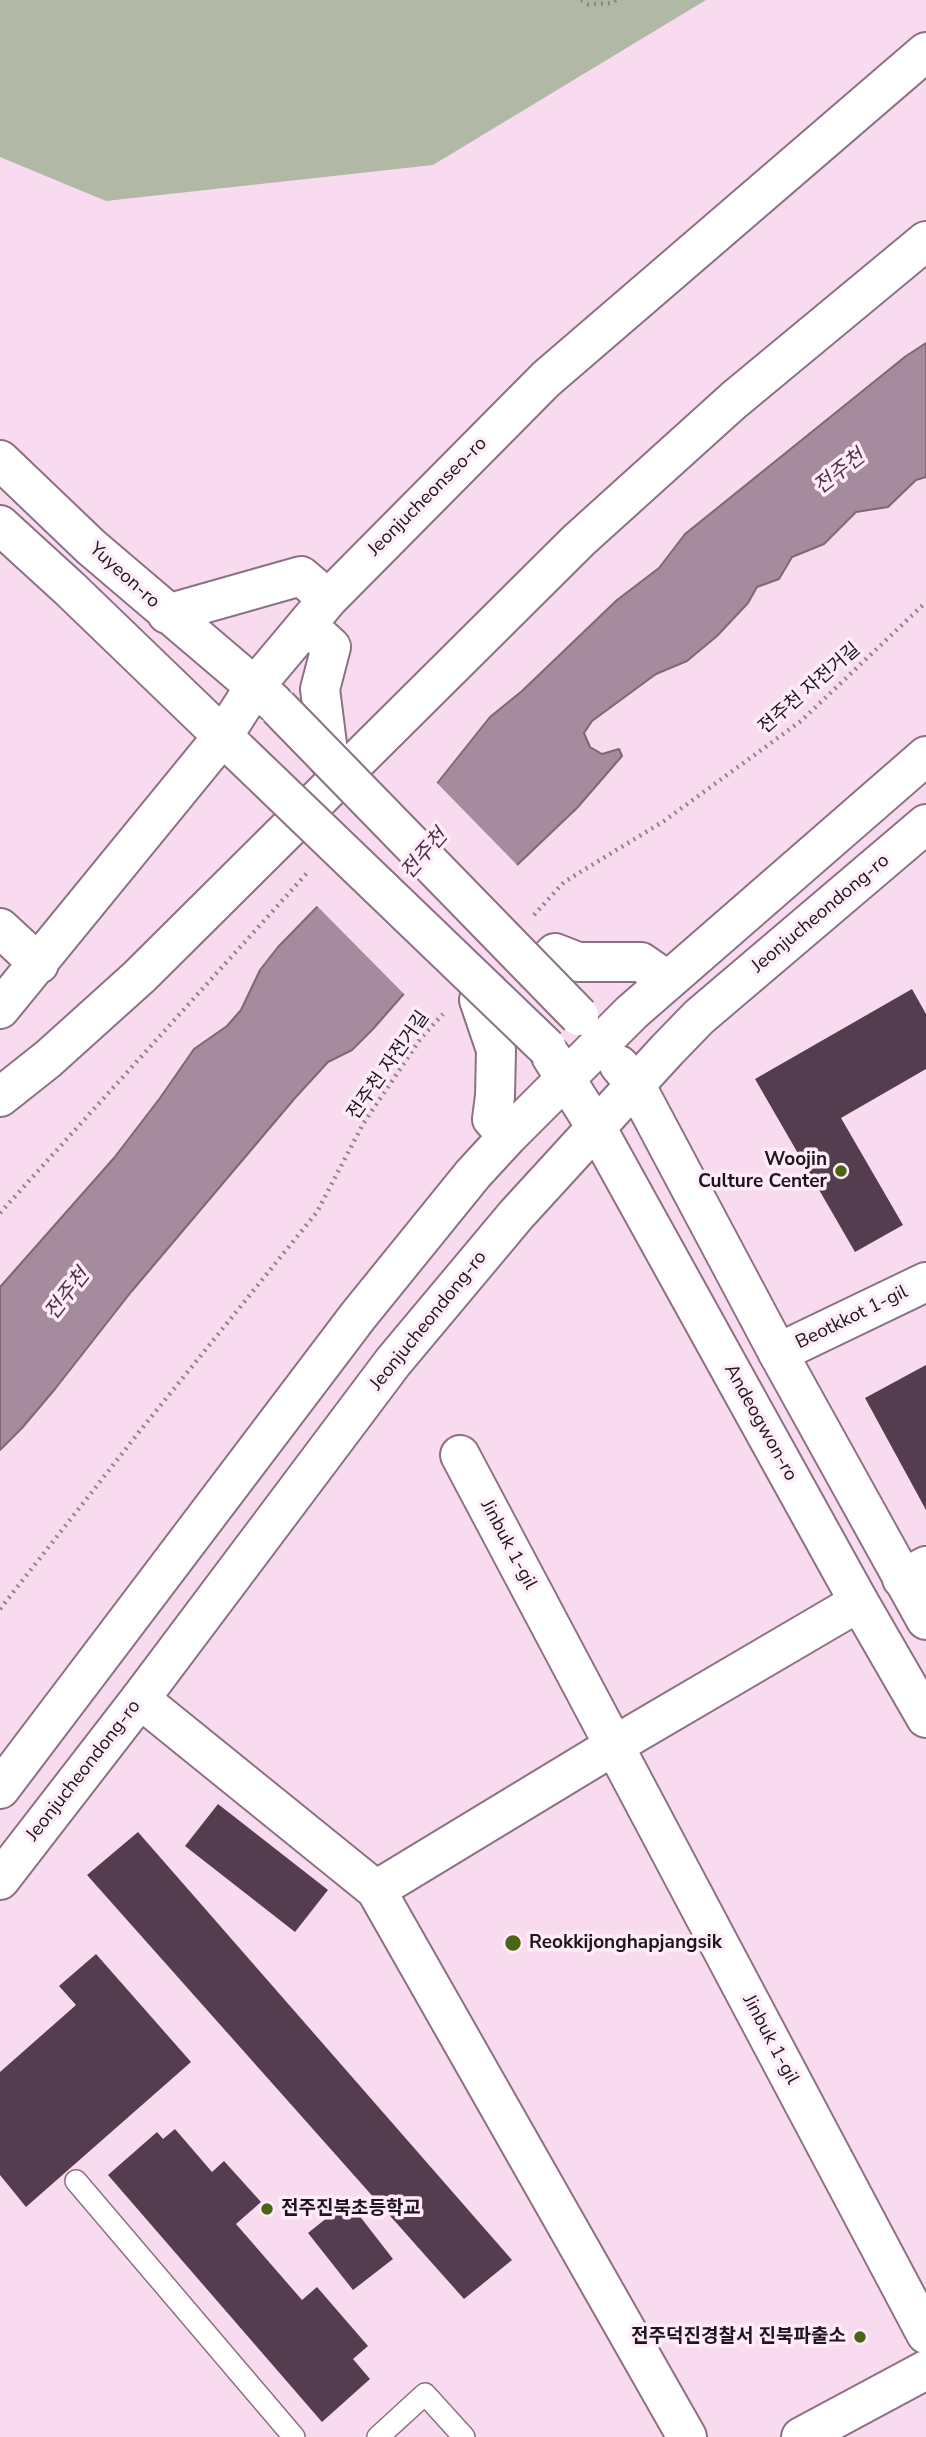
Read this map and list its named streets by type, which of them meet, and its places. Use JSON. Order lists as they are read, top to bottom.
{
  "streets": {
    "street": [
      "Jeonjucheonseo-ro",
      "Yuyeon-ro",
      "Jeonjucheondong-ro",
      "Beotkkot 1-gil",
      "Andeogwon-ro",
      "Jinbuk 1-gil"
    ],
    "path": ["전주천 자전거길"]
  },
  "crossings": [
    ["Jeonjucheonseo-ro", "Yuyeon-ro"],
    ["Jeonjucheonseo-ro", "Andeogwon-ro"],
    ["Yuyeon-ro", "Jeonjucheondong-ro"],
    ["Jeonjucheondong-ro", "Andeogwon-ro"]
  ],
  "water": ["전주천"],
  "places": [
    "Woojin Culture Center",
    "Reokkijonghapjangsik",
    "전주진북초등학교",
    "전주덕진경찰서 진북파출소"
  ]
}
